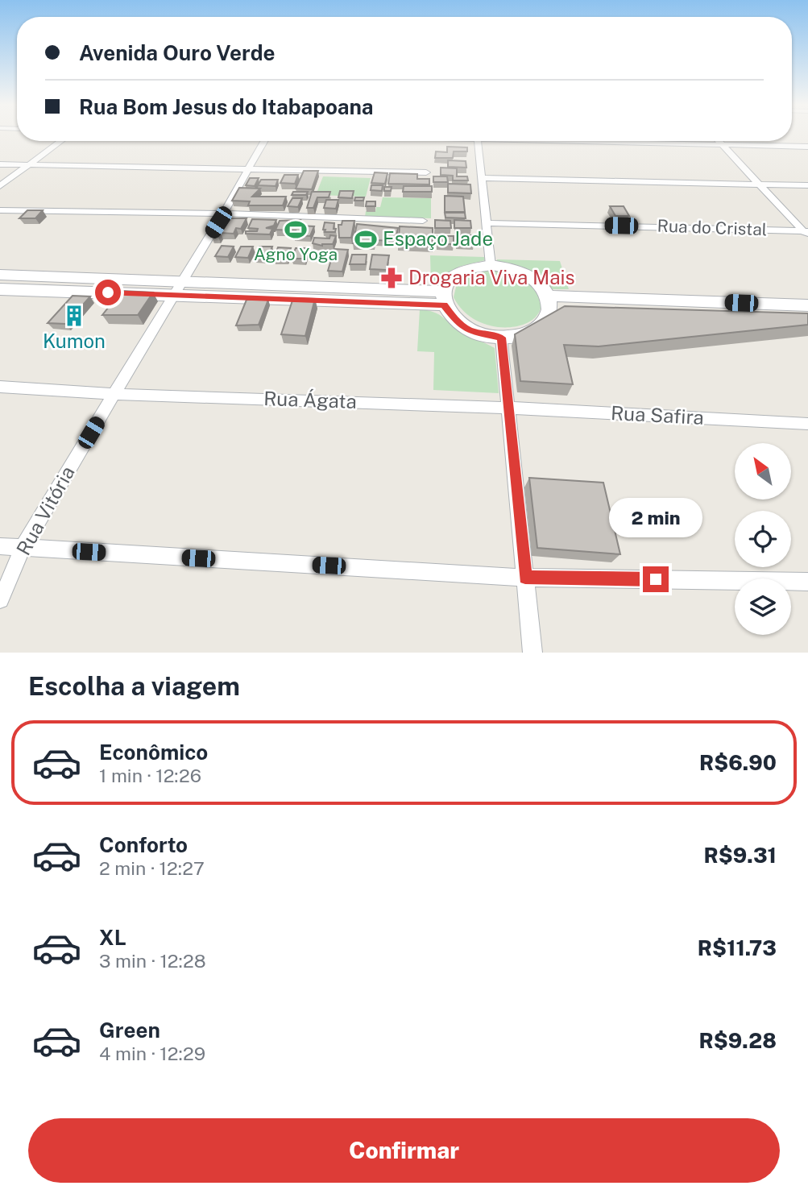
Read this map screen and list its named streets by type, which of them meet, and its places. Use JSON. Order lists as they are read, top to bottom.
{
  "streets": {
    "street": [
      "Rua do Cristal",
      "Rua Ágata",
      "Rua Safira",
      "Rua Vitória"
    ]
  },
  "crossings": [
    ["Rua Ágata", "Rua Safira"],
    ["Rua Ágata", "Rua Vitória"]
  ],
  "places": {
    "sports": ["Agno Yoga", "Espaço Jade"],
    "pharmacy": ["Drogaria Viva Mais"],
    "building": ["Kumon"]
  },
  "north": "top left",
  "page": {
    "banner": ["Avenida Ouro Verde", "Rua Bom Jesus do Itabapoana"],
    "bubble": "2 min",
    "heading": "Escolha a viagem",
    "list": [
      {
        "name": "Econômico",
        "note": "1 min · 12:26",
        "value": "R$6.90"
      },
      {
        "name": "Conforto",
        "note": "2 min · 12:27",
        "value": "R$9.31"
      },
      {
        "name": "XL",
        "note": "3 min · 12:28",
        "value": "R$11.73"
      },
      {
        "name": "Green",
        "note": "4 min · 12:29",
        "value": "R$9.28"
      }
    ],
    "buttons": "Confirmar"
  }
}
